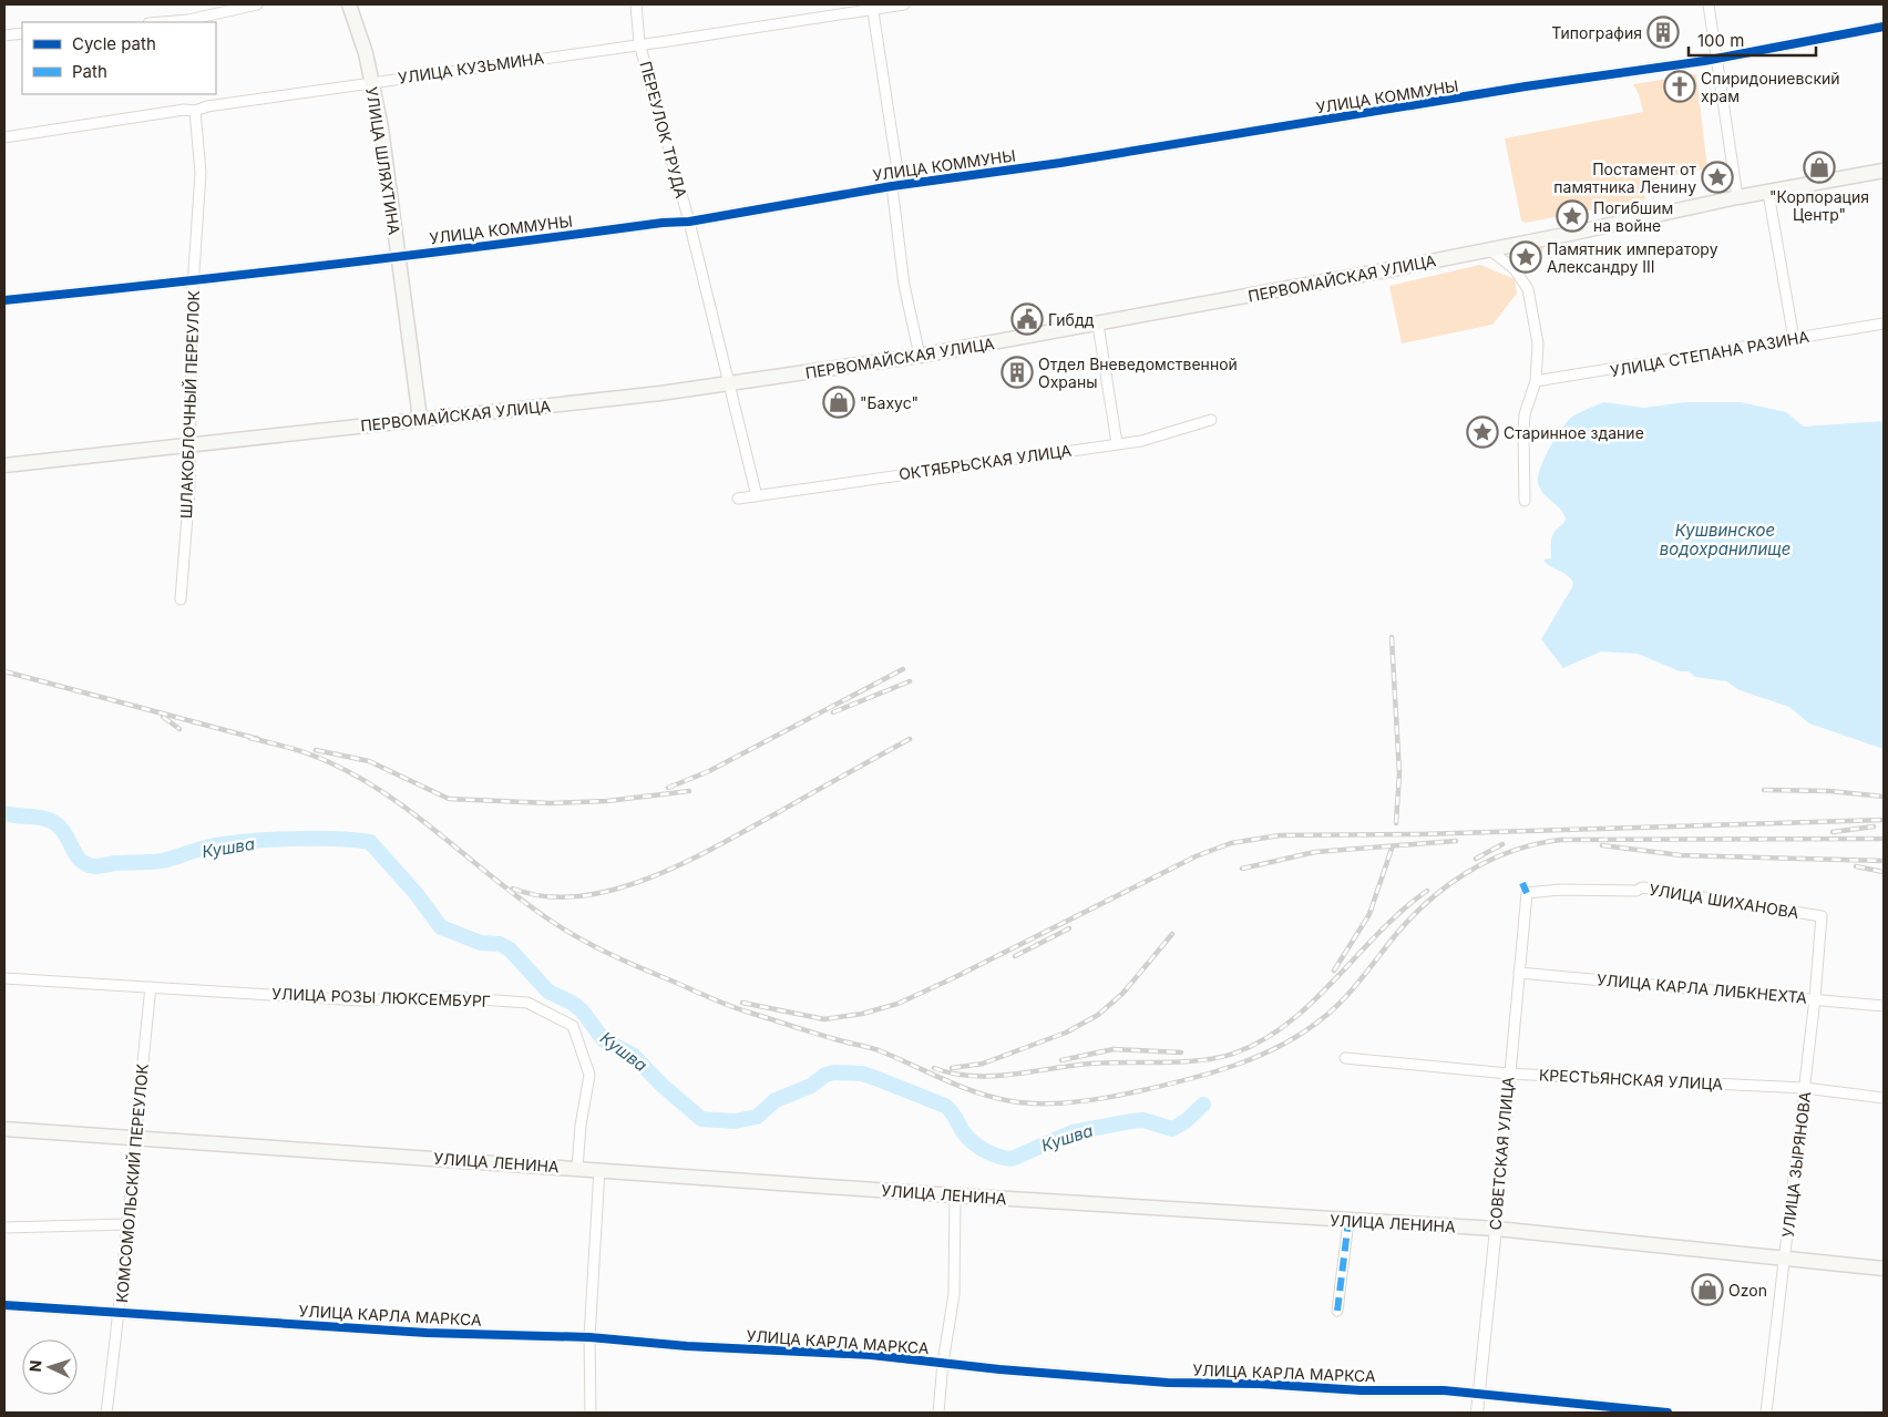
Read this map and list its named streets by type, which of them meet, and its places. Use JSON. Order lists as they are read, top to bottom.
{
  "streets": {
    "main road": ["УЛИЦА ШЛЯХТИНА", "ПЕРВОМАЙСКАЯ УЛИЦА", "УЛИЦА ЛЕНИНА"],
    "street": [
      "УЛИЦА КУЗЬМИНА",
      "УЛИЦА КОММУНЫ",
      "ПЕРЕУЛОК ТРУДА",
      "УЛИЦА СТЕПАНА РАЗИНА",
      "ШЛАКОБЛОЧНЫЙ ПЕРЕУЛОК",
      "ОКТЯБРЬСКАЯ УЛИЦА",
      "УЛИЦА ШИХАНОВА",
      "УЛИЦА КАРЛА ЛИБКНЕХТА",
      "УЛИЦА РОЗЫ ЛЮКСЕМБУРГ",
      "КРЕСТЬЯНСКАЯ УЛИЦА",
      "СОВЕТСКАЯ УЛИЦА",
      "УЛИЦА ЗЫРЯНОВА",
      "КОМСОМОЛЬСКИЙ ПЕРЕУЛОК",
      "УЛИЦА КАРЛА МАРКСА"
    ]
  },
  "crossings": [
    ["УЛИЦА КУЗЬМИНА", "ПЕРЕУЛОК ТРУДА"],
    ["УЛИЦА КУЗЬМИНА", "УЛИЦА ШЛЯХТИНА"],
    ["УЛИЦА КУЗЬМИНА", "ШЛАКОБЛОЧНЫЙ ПЕРЕУЛОК"],
    ["УЛИЦА КОММУНЫ", "ПЕРЕУЛОК ТРУДА"],
    ["УЛИЦА КОММУНЫ", "УЛИЦА ШЛЯХТИНА"],
    ["УЛИЦА КОММУНЫ", "ШЛАКОБЛОЧНЫЙ ПЕРЕУЛОК"],
    ["ПЕРЕУЛОК ТРУДА", "ПЕРВОМАЙСКАЯ УЛИЦА"],
    ["ПЕРЕУЛОК ТРУДА", "ОКТЯБРЬСКАЯ УЛИЦА"],
    ["УЛИЦА ШЛЯХТИНА", "ПЕРВОМАЙСКАЯ УЛИЦА"],
    ["ПЕРВОМАЙСКАЯ УЛИЦА", "ШЛАКОБЛОЧНЫЙ ПЕРЕУЛОК"],
    ["УЛИЦА ШИХАНОВА", "СОВЕТСКАЯ УЛИЦА"],
    ["УЛИЦА ШИХАНОВА", "УЛИЦА ЗЫРЯНОВА"],
    ["УЛИЦА КАРЛА ЛИБКНЕХТА", "СОВЕТСКАЯ УЛИЦА"],
    ["УЛИЦА КАРЛА ЛИБКНЕХТА", "УЛИЦА ЗЫРЯНОВА"],
    ["УЛИЦА РОЗЫ ЛЮКСЕМБУРГ", "УЛИЦА ЛЕНИНА"],
    ["УЛИЦА РОЗЫ ЛЮКСЕМБУРГ", "КОМСОМОЛЬСКИЙ ПЕРЕУЛОК"],
    ["КРЕСТЬЯНСКАЯ УЛИЦА", "СОВЕТСКАЯ УЛИЦА"],
    ["КРЕСТЬЯНСКАЯ УЛИЦА", "УЛИЦА ЗЫРЯНОВА"],
    ["СОВЕТСКАЯ УЛИЦА", "УЛИЦА ЛЕНИНА"],
    ["СОВЕТСКАЯ УЛИЦА", "УЛИЦА КАРЛА МАРКСА"],
    ["УЛИЦА ЛЕНИНА", "УЛИЦА ЗЫРЯНОВА"],
    ["УЛИЦА ЛЕНИНА", "КОМСОМОЛЬСКИЙ ПЕРЕУЛОК"],
    ["КОМСОМОЛЬСКИЙ ПЕРЕУЛОК", "УЛИЦА КАРЛА МАРКСА"]
  ],
  "water": ["Кушвинское водохранилище", "Кушва"],
  "places": {
    "building": ["Типография", "Отдел Вневедомственной Охраны"],
    "church": ["Спиридониевский храм"],
    "shop": ["\"Корпорация Центр\"", "\"Бахус\"", "Ozon"],
    "place": [
      "Постамент от памятника Ленину",
      "Погибшим на войне",
      "Памятник императору Александру III",
      "Старинное здание"
    ],
    "public building": ["Гибдд"]
  },
  "legend": ["Cycle path", "Path"],
  "scale_bar": "100 m",
  "north": "left"
}
